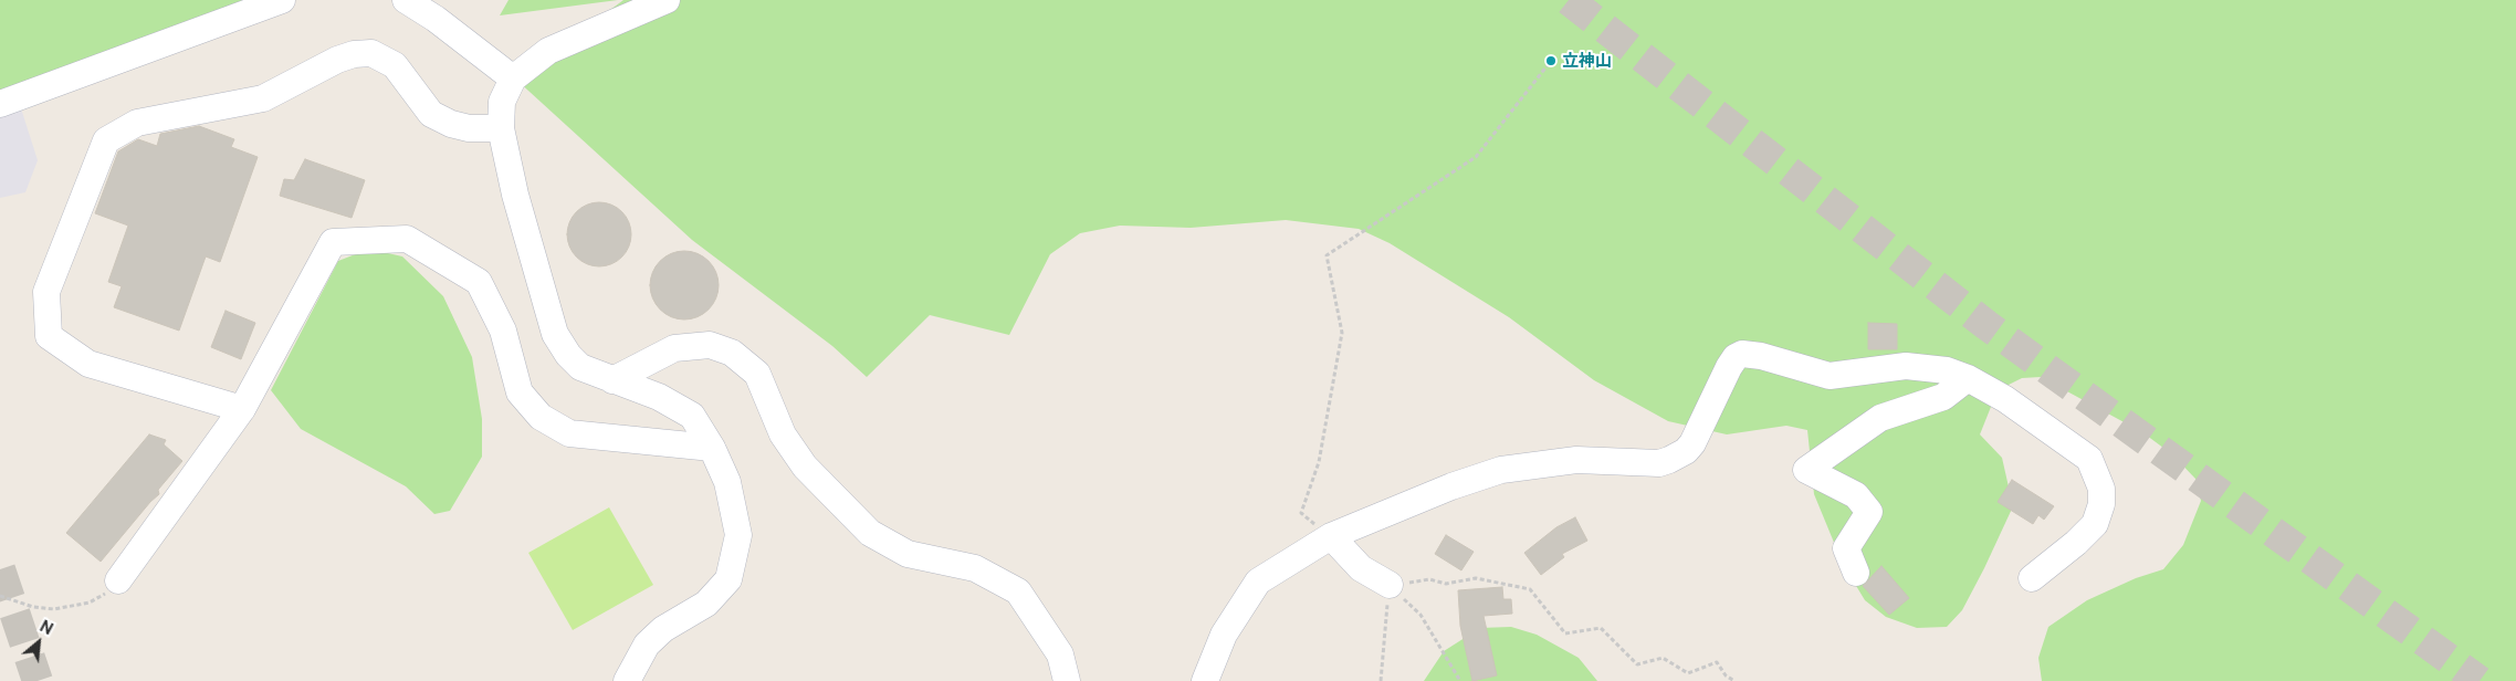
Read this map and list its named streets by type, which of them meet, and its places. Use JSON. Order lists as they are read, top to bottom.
{
  "places": ["立神山"],
  "north": "top right"
}
